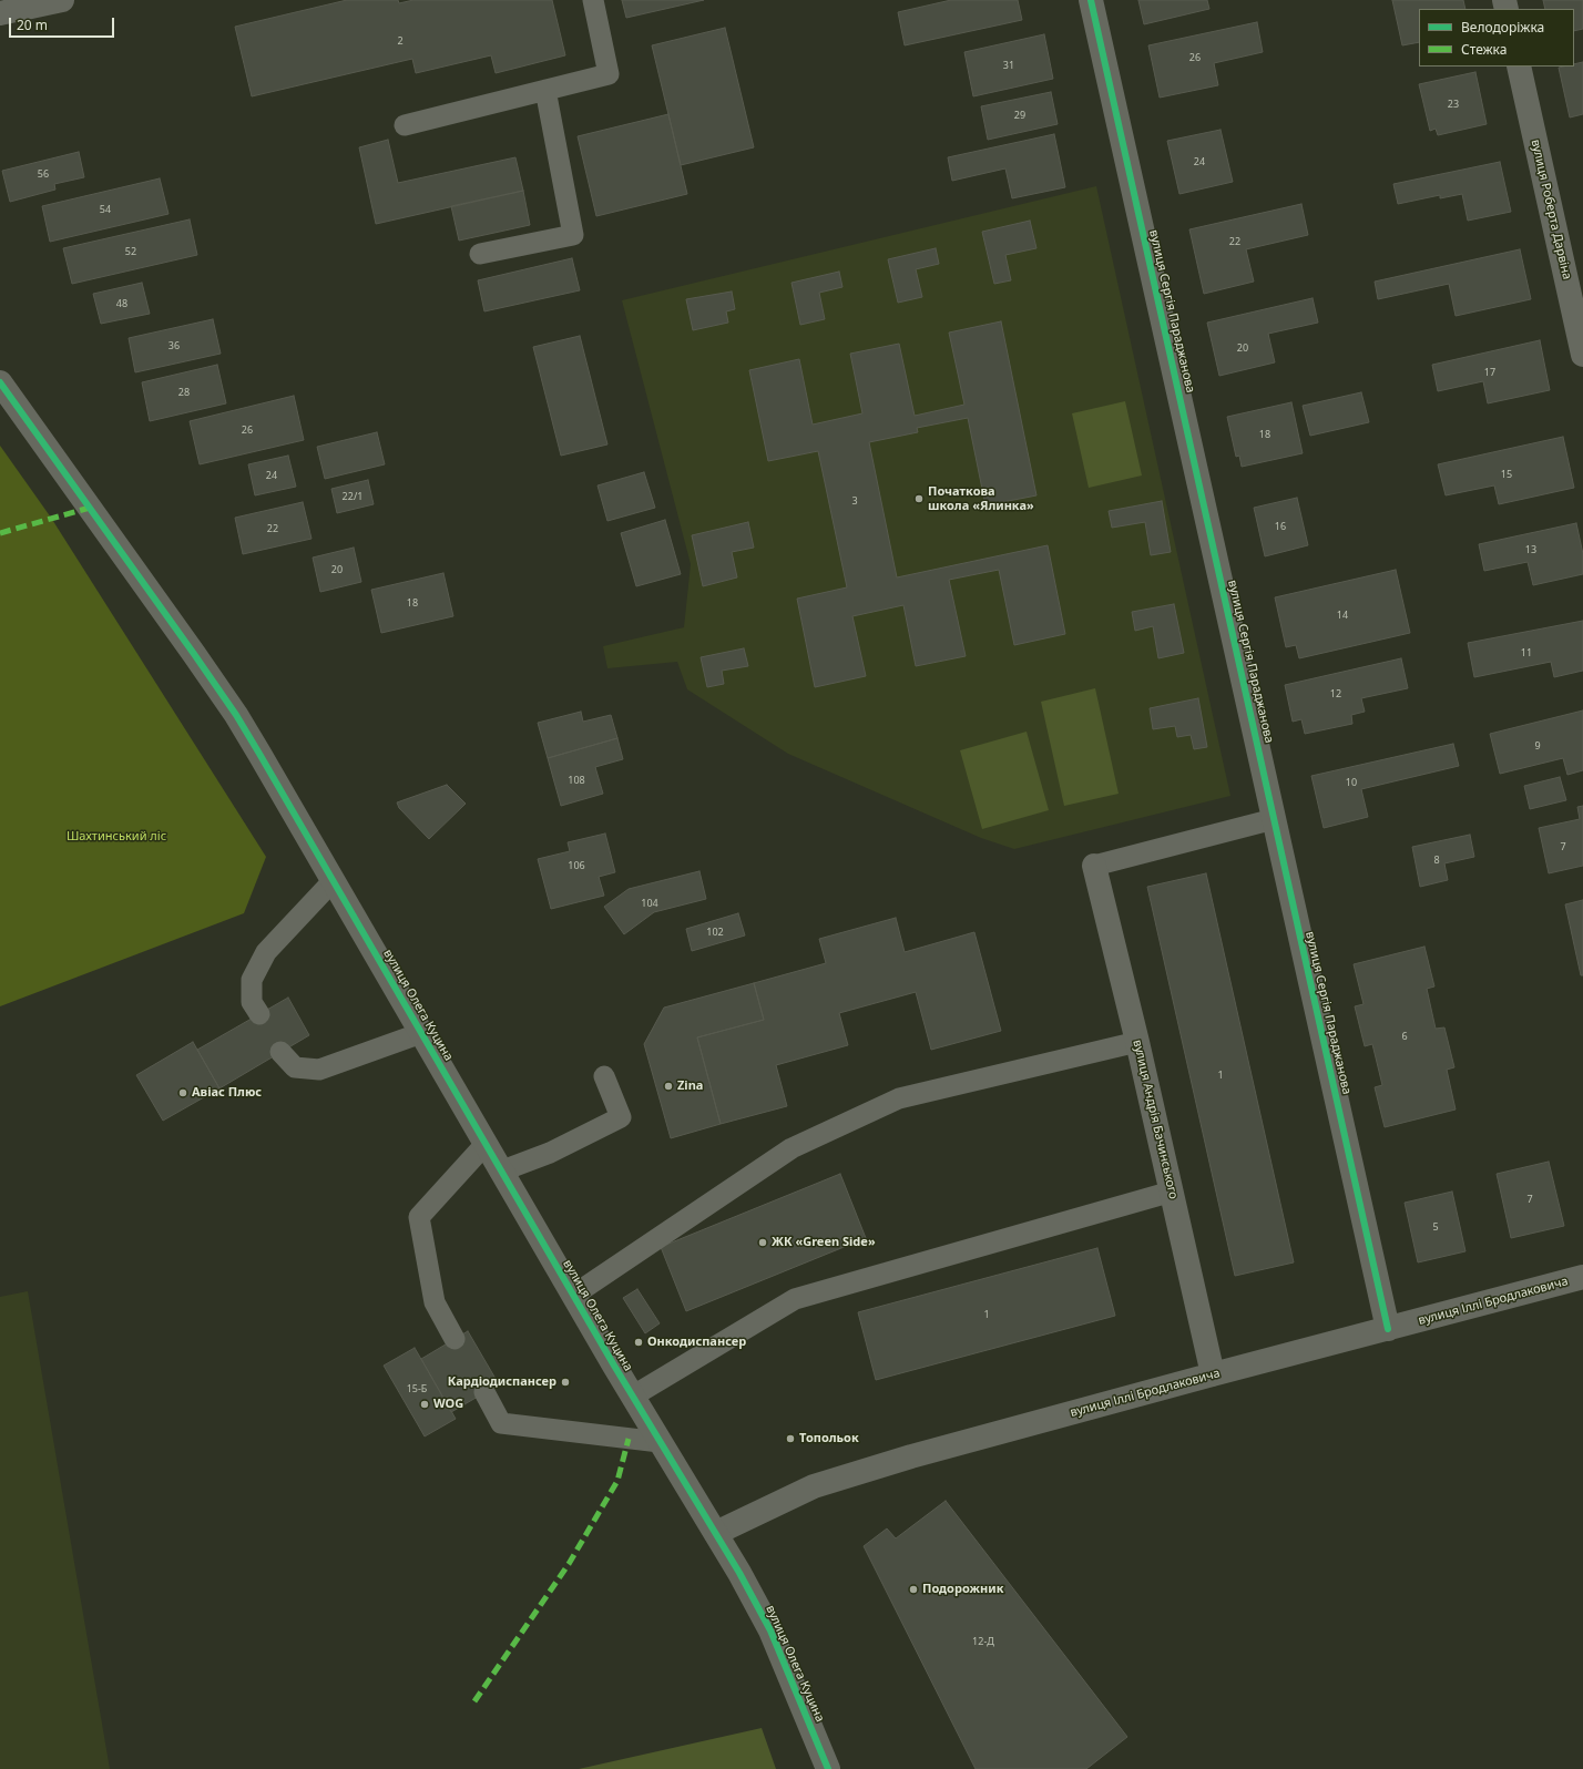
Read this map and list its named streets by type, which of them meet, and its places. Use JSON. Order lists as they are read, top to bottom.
{
  "streets": {
    "street": [
      "вулиця Роберта Дарвіна",
      "вулиця Сергія Параджанова",
      "вулиця Олега Куцина",
      "вулиця Андрія Бачинського",
      "вулиця Іллі Бродлаковича"
    ]
  },
  "crossings": [
    ["вулиця Сергія Параджанова", "вулиця Іллі Бродлаковича"],
    ["вулиця Олега Куцина", "вулиця Іллі Бродлаковича"],
    ["вулиця Андрія Бачинського", "вулиця Іллі Бродлаковича"]
  ],
  "parks": ["Шахтинський ліс"],
  "places": [
    "Початкова школа «Ялинка»",
    "Zina",
    "Авіас Плюс",
    "ЖК «Green Side»",
    "Онкодиспансер",
    "Кардіодиспансер",
    "WOG",
    "Топольок",
    "Подорожник"
  ],
  "house_numbers": [
    "2",
    "26",
    "31",
    "23",
    "29",
    "24",
    "56",
    "54",
    "22",
    "52",
    "48",
    "36",
    "20",
    "17",
    "28",
    "26",
    "18",
    "15",
    "24",
    "22/1",
    "3",
    "16",
    "22",
    "13",
    "20",
    "18",
    "14",
    "11",
    "12",
    "9",
    "108",
    "10",
    "7",
    "8",
    "106",
    "104",
    "102",
    "6",
    "1",
    "7",
    "5",
    "1",
    "15-Б",
    "12-Д"
  ],
  "legend": ["Велодоріжка", "Стежка"],
  "scale_bar": "20 m"
}
